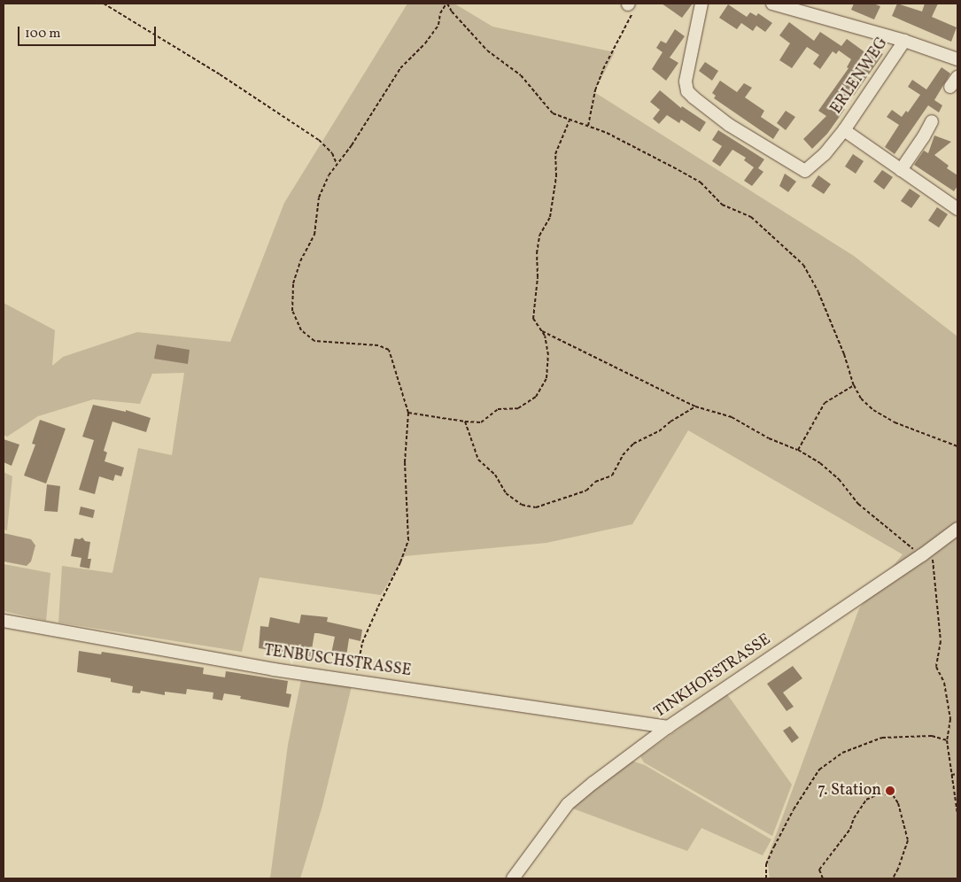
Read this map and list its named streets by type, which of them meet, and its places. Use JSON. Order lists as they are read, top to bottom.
{
  "streets": {
    "street": ["ERLENWEG", "TENBUSCHSTRASSE", "TINKHOFSTRASSE"]
  },
  "crossings": [
    ["TENBUSCHSTRASSE", "TINKHOFSTRASSE"]
  ],
  "places": ["7. Station"],
  "scale_bar": "100 m"
}
